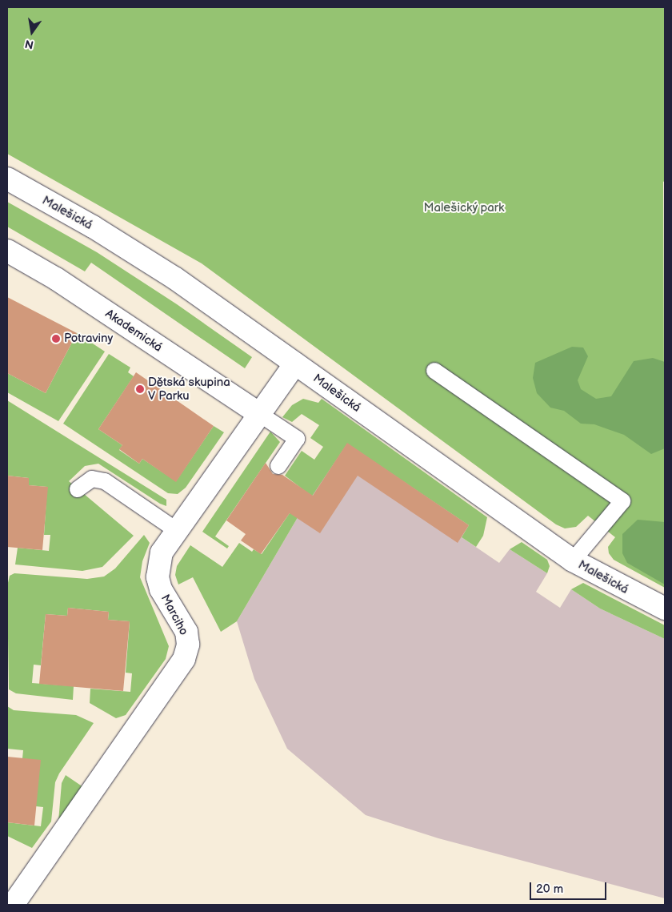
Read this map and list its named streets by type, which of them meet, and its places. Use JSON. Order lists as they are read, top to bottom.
{
  "streets": {
    "street": ["Malešická", "Akademická", "Marciho"]
  },
  "crossings": [
    ["Malešická", "Marciho"],
    ["Akademická", "Marciho"]
  ],
  "parks": ["Malešický park"],
  "places": ["Potraviny", "Dětská skupina V Parku"],
  "scale_bar": "20 m",
  "north": "bottom"
}
